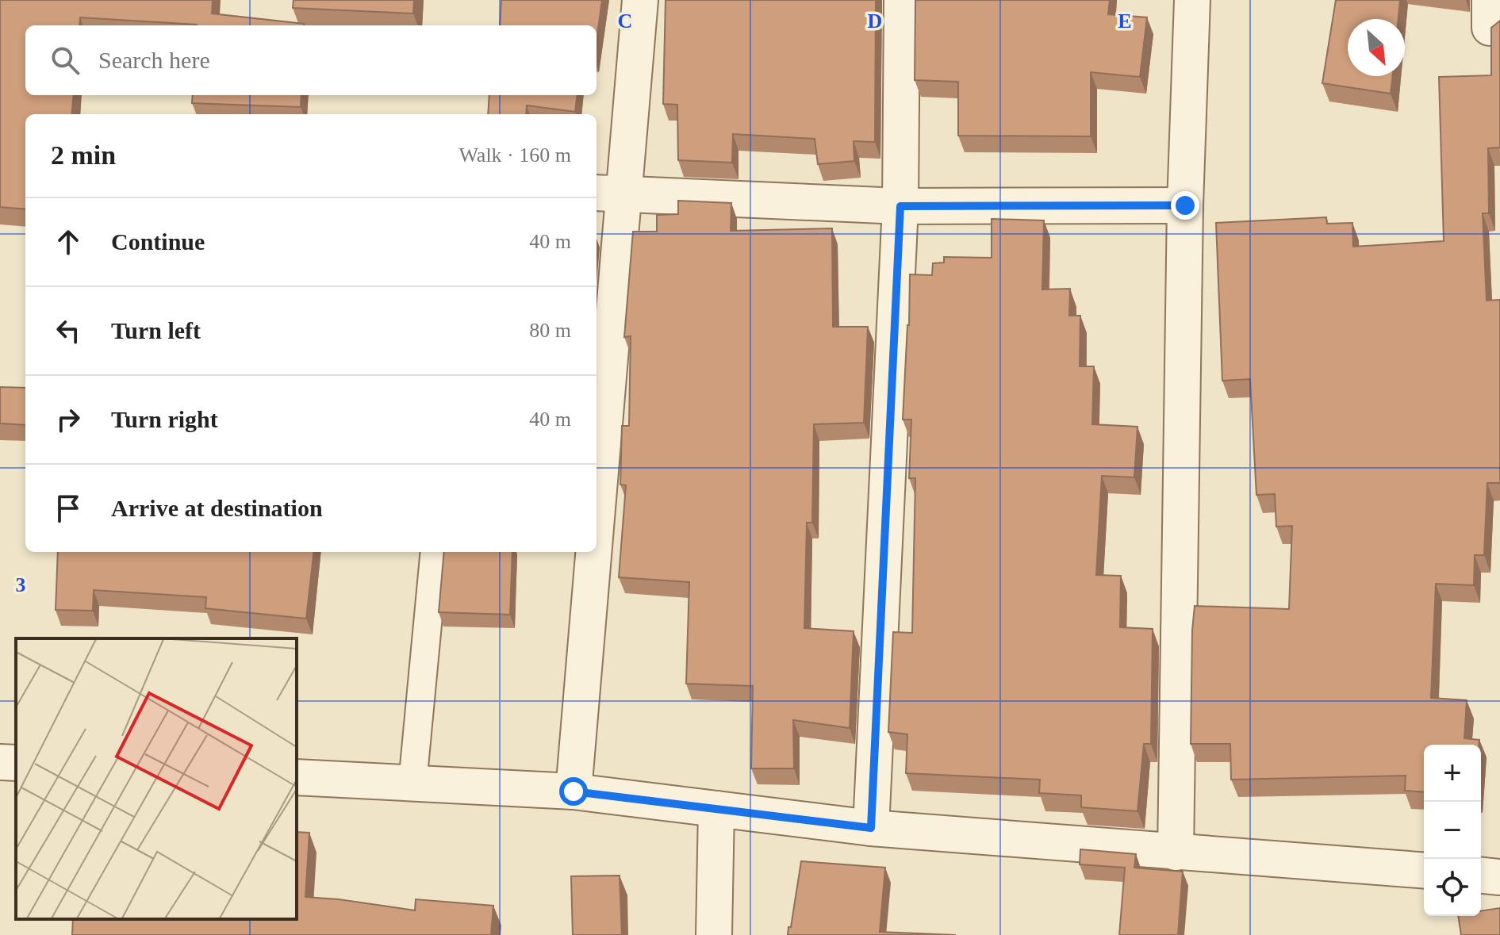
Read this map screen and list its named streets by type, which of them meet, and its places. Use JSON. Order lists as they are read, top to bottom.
{
  "north": "bottom right",
  "page": {
    "search": "Search here",
    "heading": ["2 min", "Walk · 160 m"],
    "list": [
      ["Continue", "40 m"],
      ["Turn left", "80 m"],
      ["Turn right", "40 m"],
      "Arrive at destination"
    ],
    "map_buttons": ["+", "−"]
  },
  "grid": {
    "columns": ["C", "D", "E"],
    "rows": ["3"]
  }
}
